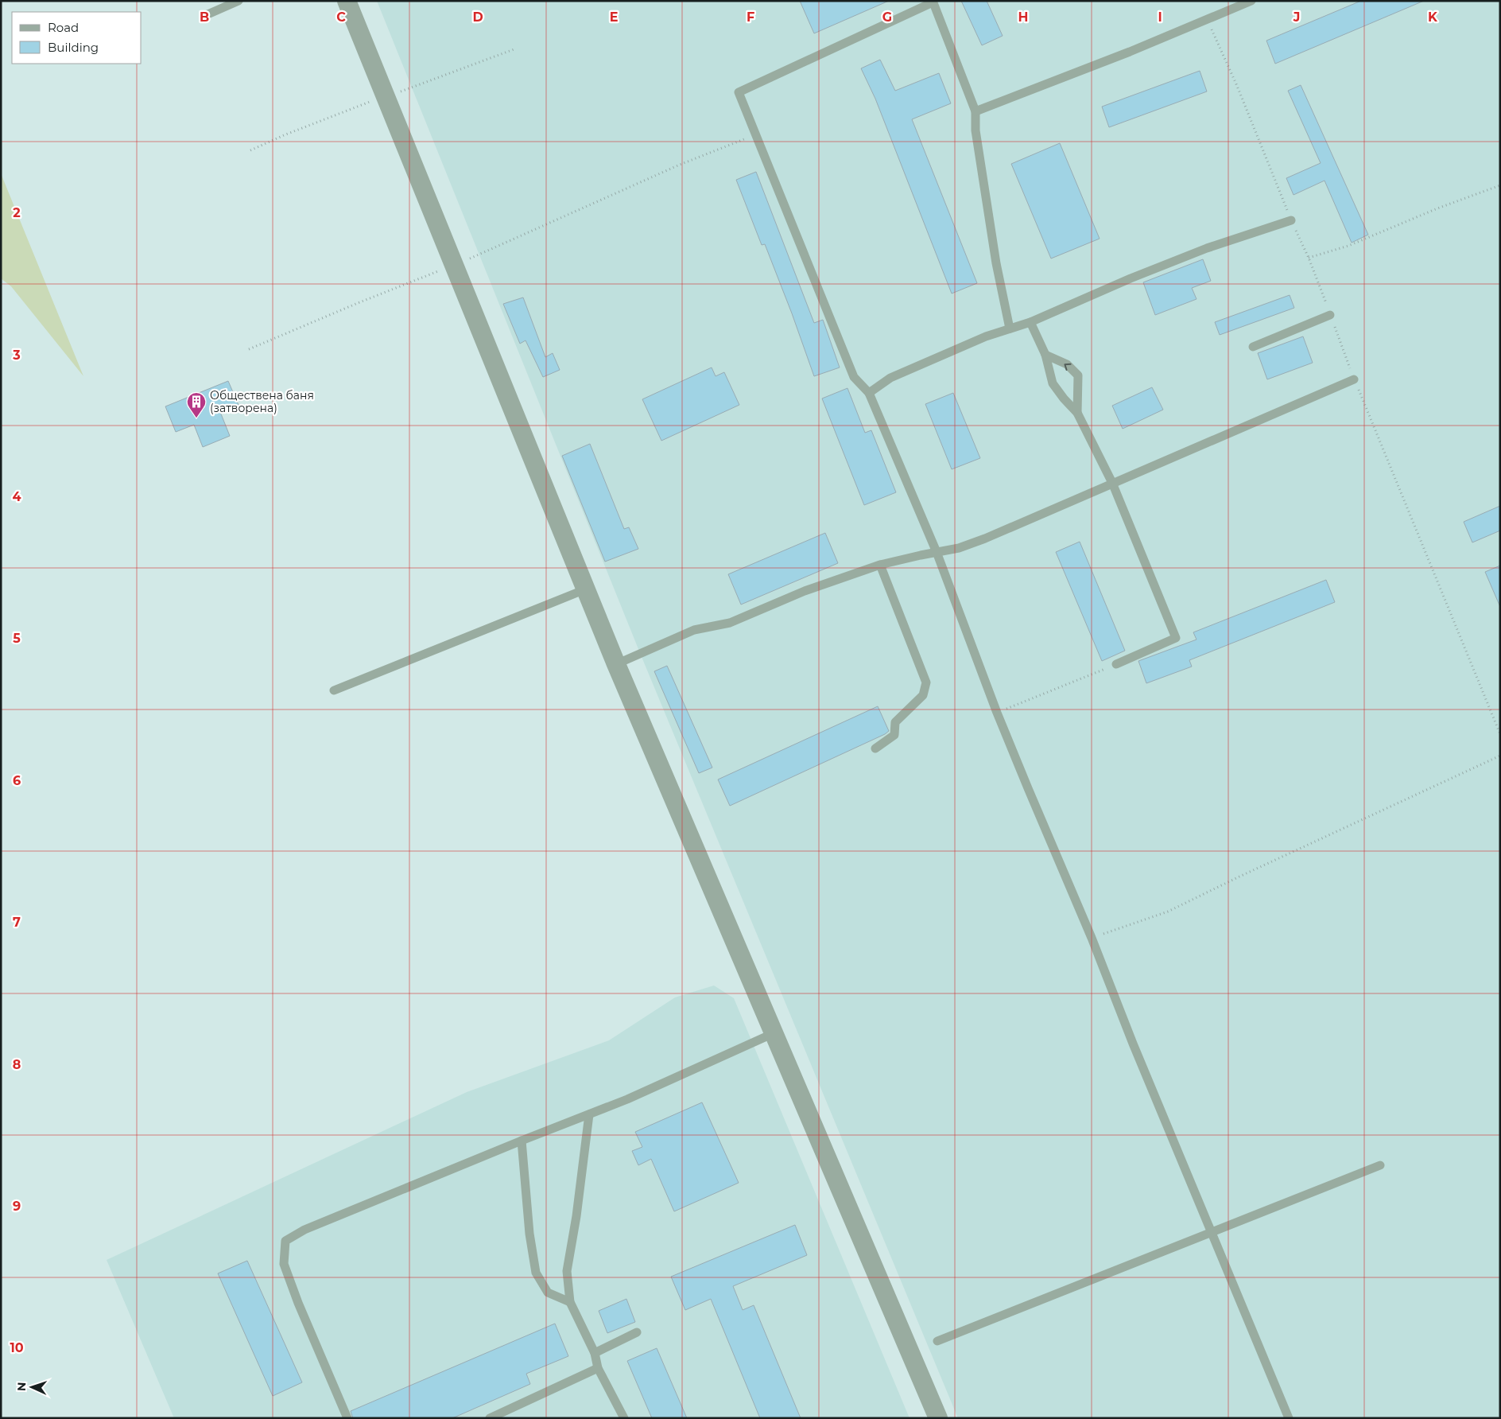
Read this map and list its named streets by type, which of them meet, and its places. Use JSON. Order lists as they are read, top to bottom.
{
  "places": {
    "building": ["Обществена баня (затворена)"]
  },
  "legend": ["Road", "Building"],
  "north": "left",
  "grid": {
    "columns": [
      "B",
      "C",
      "D",
      "E",
      "F",
      "G",
      "H",
      "I",
      "J",
      "K"
    ],
    "rows": [
      "2",
      "3",
      "4",
      "5",
      "6",
      "7",
      "8",
      "9",
      "10"
    ]
  }
}
